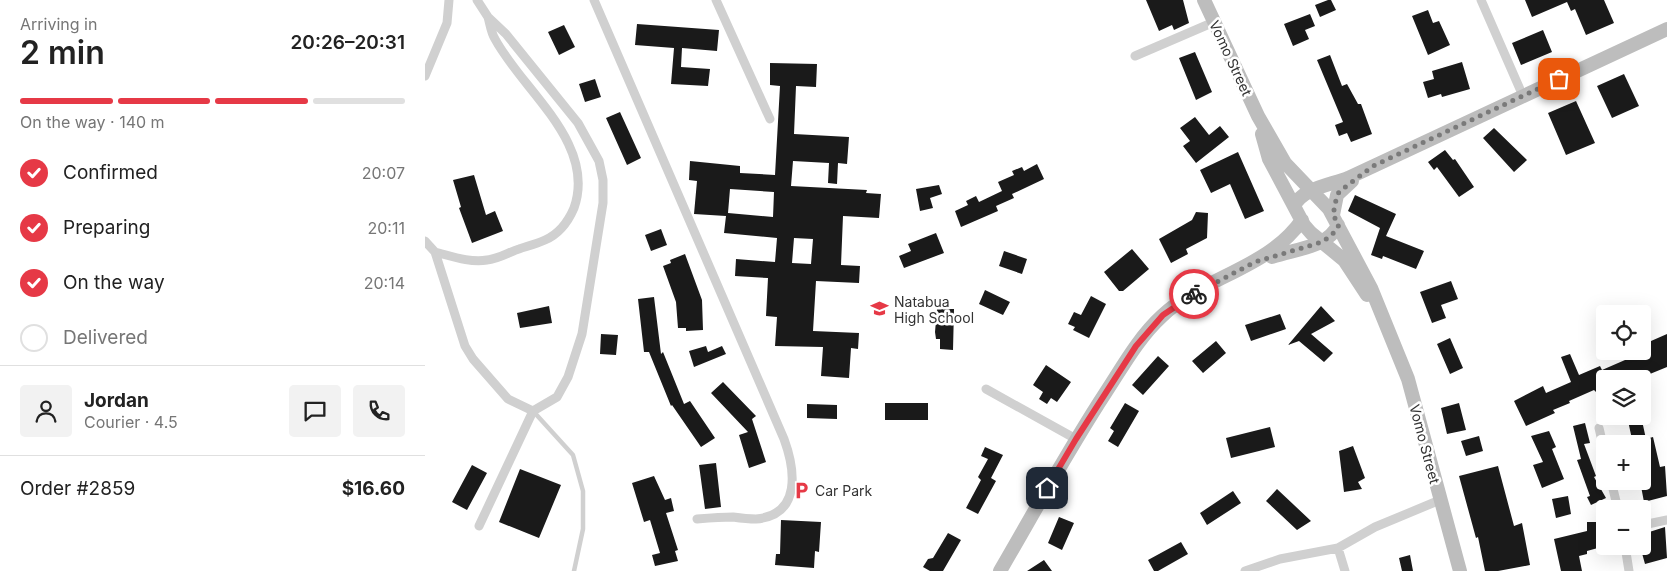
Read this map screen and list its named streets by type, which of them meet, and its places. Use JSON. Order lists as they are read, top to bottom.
{
  "streets": {
    "main road": ["Vomo Street"]
  },
  "places": {
    "school or university": ["Natabua High School"],
    "parking": ["Car Park"]
  },
  "page": {
    "heading": ["2 min", "Arriving in", "20:26–20:31"],
    "panel": [
      "Jordan",
      "Courier · 4.5",
      "Order #2859",
      "$16.60"
    ],
    "bar": "On the way · 140 m",
    "list": [
      ["Confirmed", "20:07"],
      ["Preparing", "20:11"],
      ["On the way", "20:14"],
      "Delivered"
    ],
    "map_buttons": ["+", "−"]
  }
}
